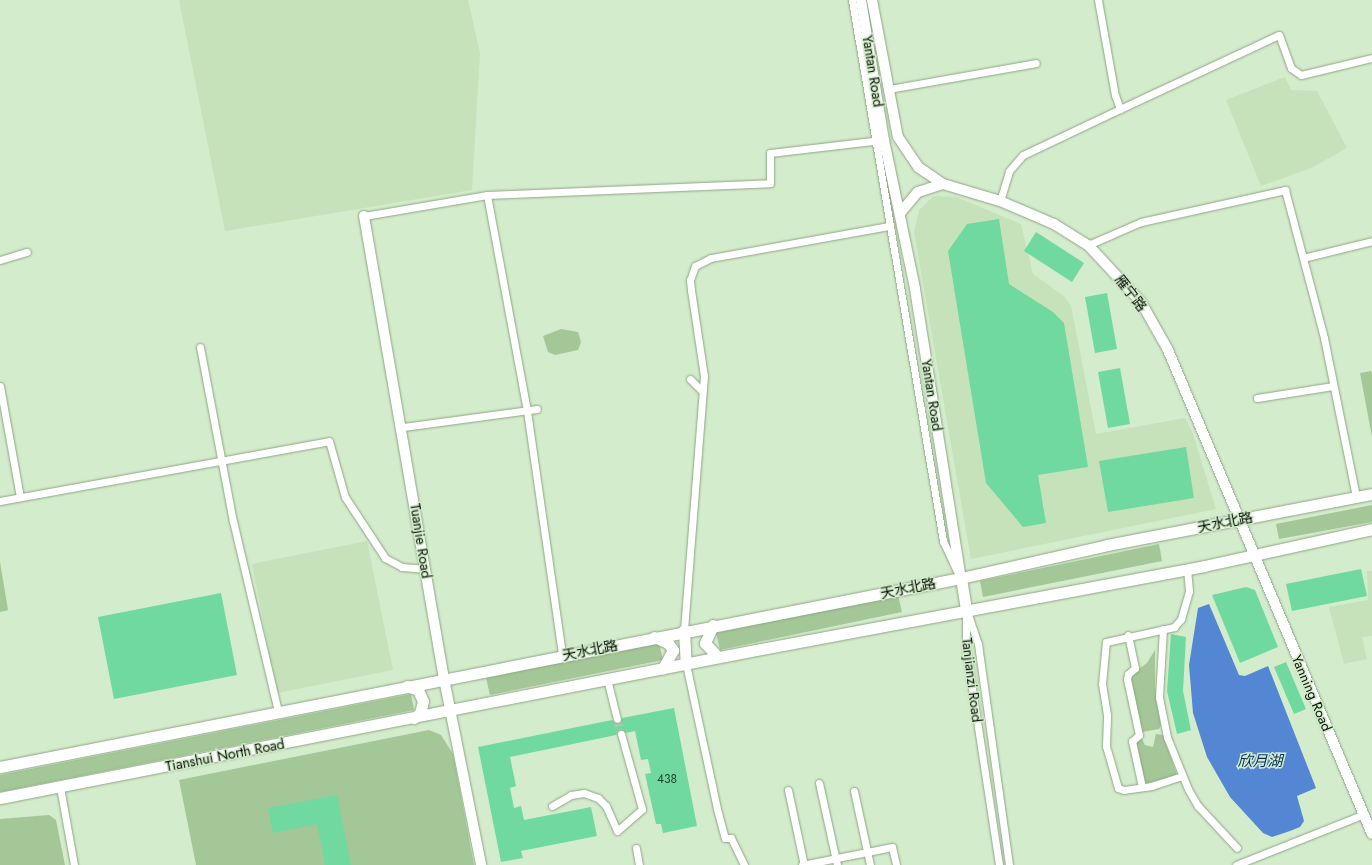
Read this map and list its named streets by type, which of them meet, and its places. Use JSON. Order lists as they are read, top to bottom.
{
  "streets": {
    "main road": [
      "Yantan Road",
      "雁宁路",
      "天水北路",
      "Tuanjie Road",
      "Yanning Road",
      "Tianshui North Road"
    ],
    "street": ["Tanjianzi Road"]
  },
  "crossings": [
    ["Yantan Road", "雁宁路"],
    ["Yantan Road", "天水北路"],
    ["雁宁路", "天水北路"],
    ["雁宁路", "Yanning Road"],
    ["天水北路", "Tuanjie Road"],
    ["Tuanjie Road", "Tianshui North Road"]
  ],
  "water": ["欣月湖"],
  "house_numbers": ["438"]
}
